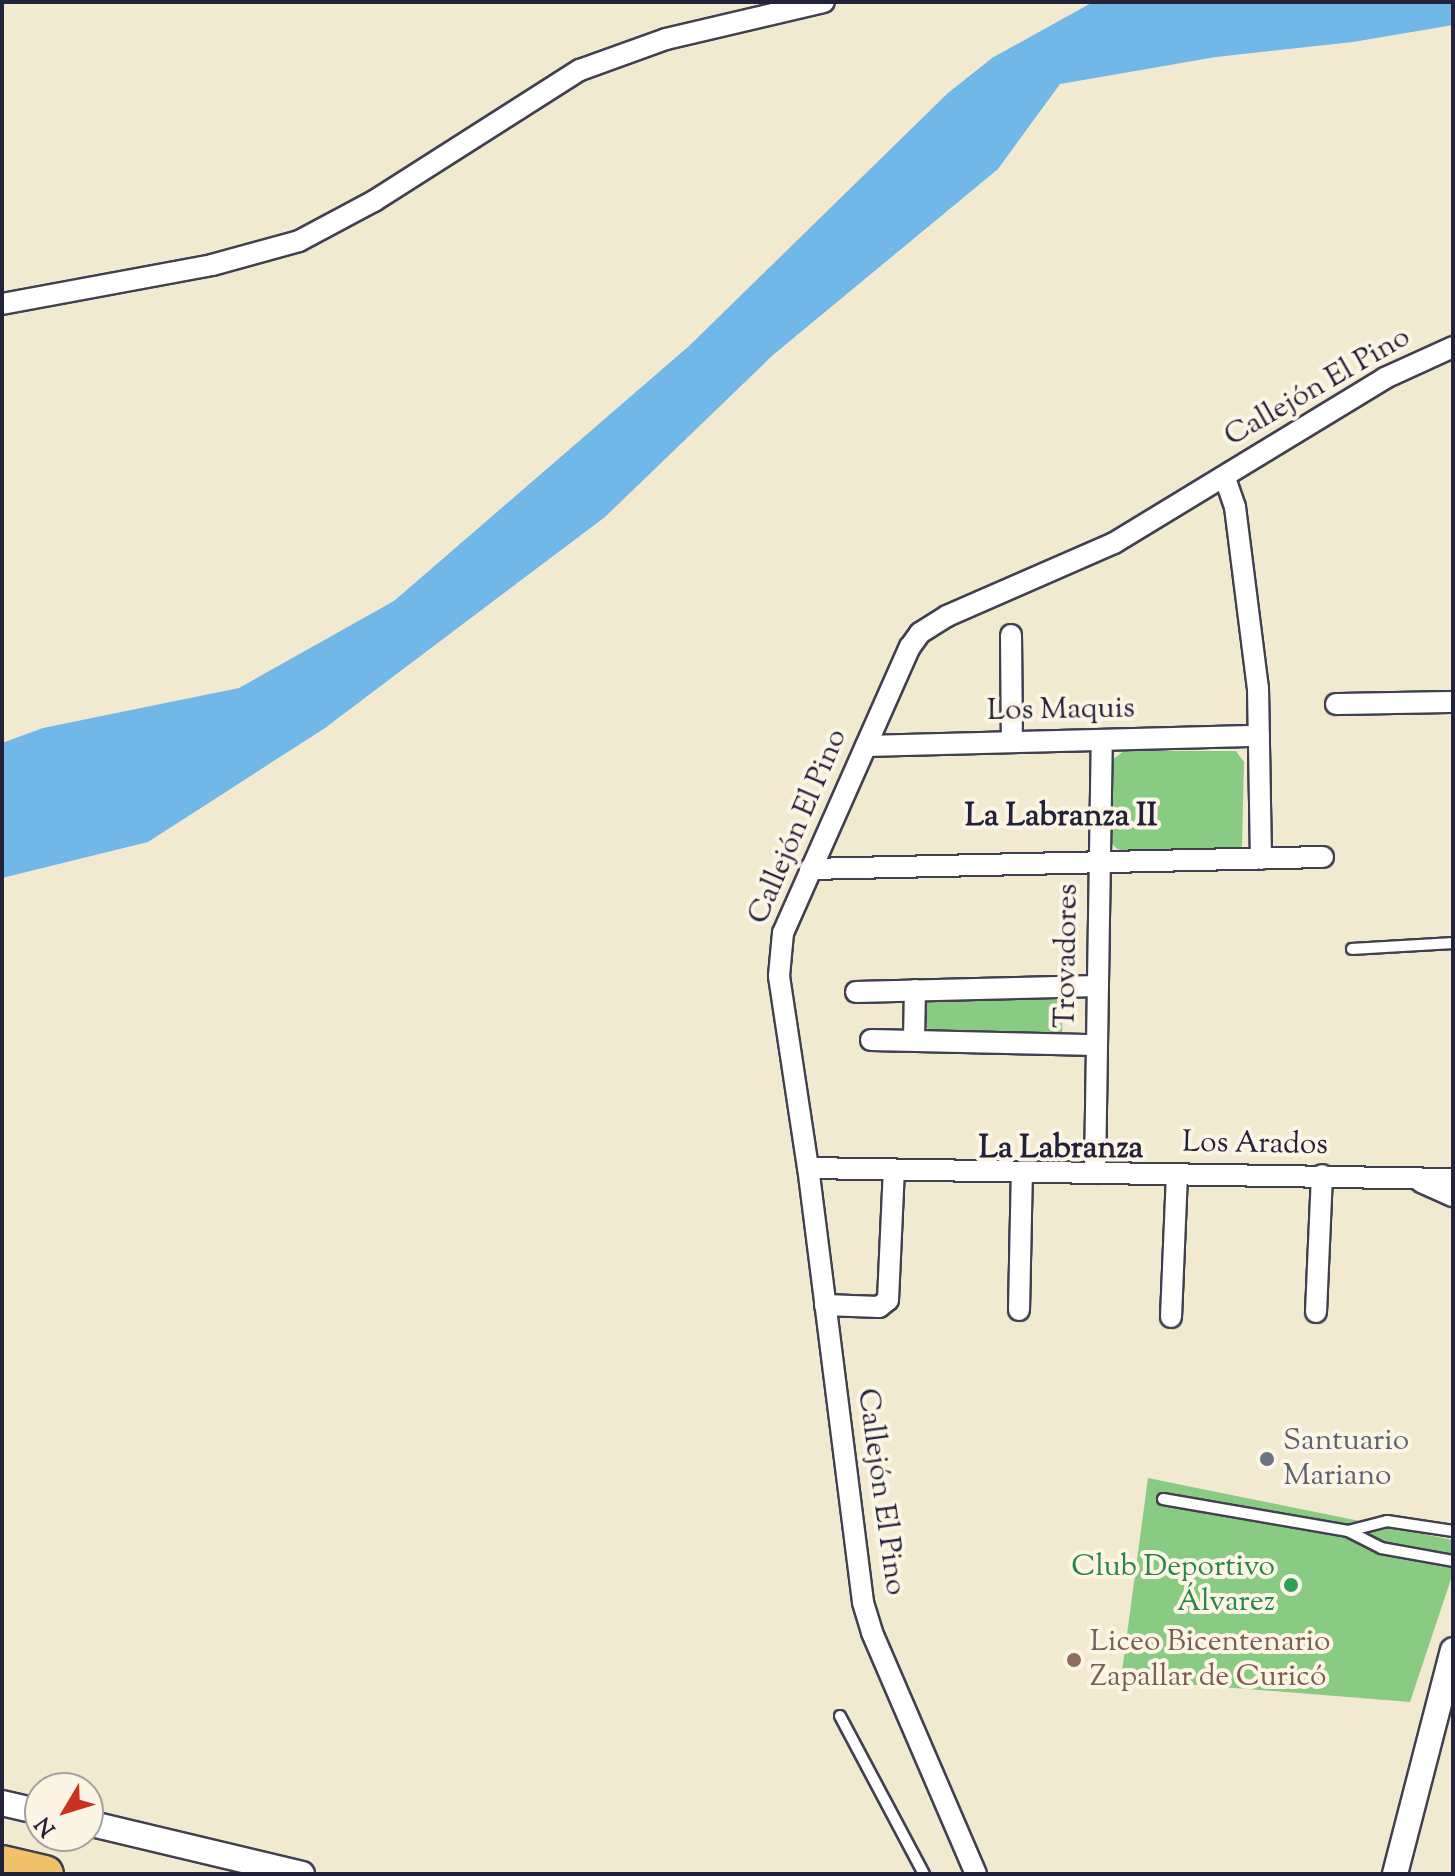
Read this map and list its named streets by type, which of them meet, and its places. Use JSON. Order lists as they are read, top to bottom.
{
  "streets": {
    "street": [
      "Callejón El Pino",
      "Los Maquis",
      "Trovadores",
      "Los Arados"
    ]
  },
  "crossings": [
    ["Callejón El Pino", "Los Maquis"],
    ["Callejón El Pino", "Los Arados"],
    ["Los Maquis", "Trovadores"],
    ["Trovadores", "Los Arados"]
  ],
  "districts": ["La Labranza II", "La Labranza"],
  "places": ["Santuario Mariano", "Club Deportivo Álvarez", "Liceo Bicentenario Zapallar de Curicó"],
  "north": "bottom left"
}
